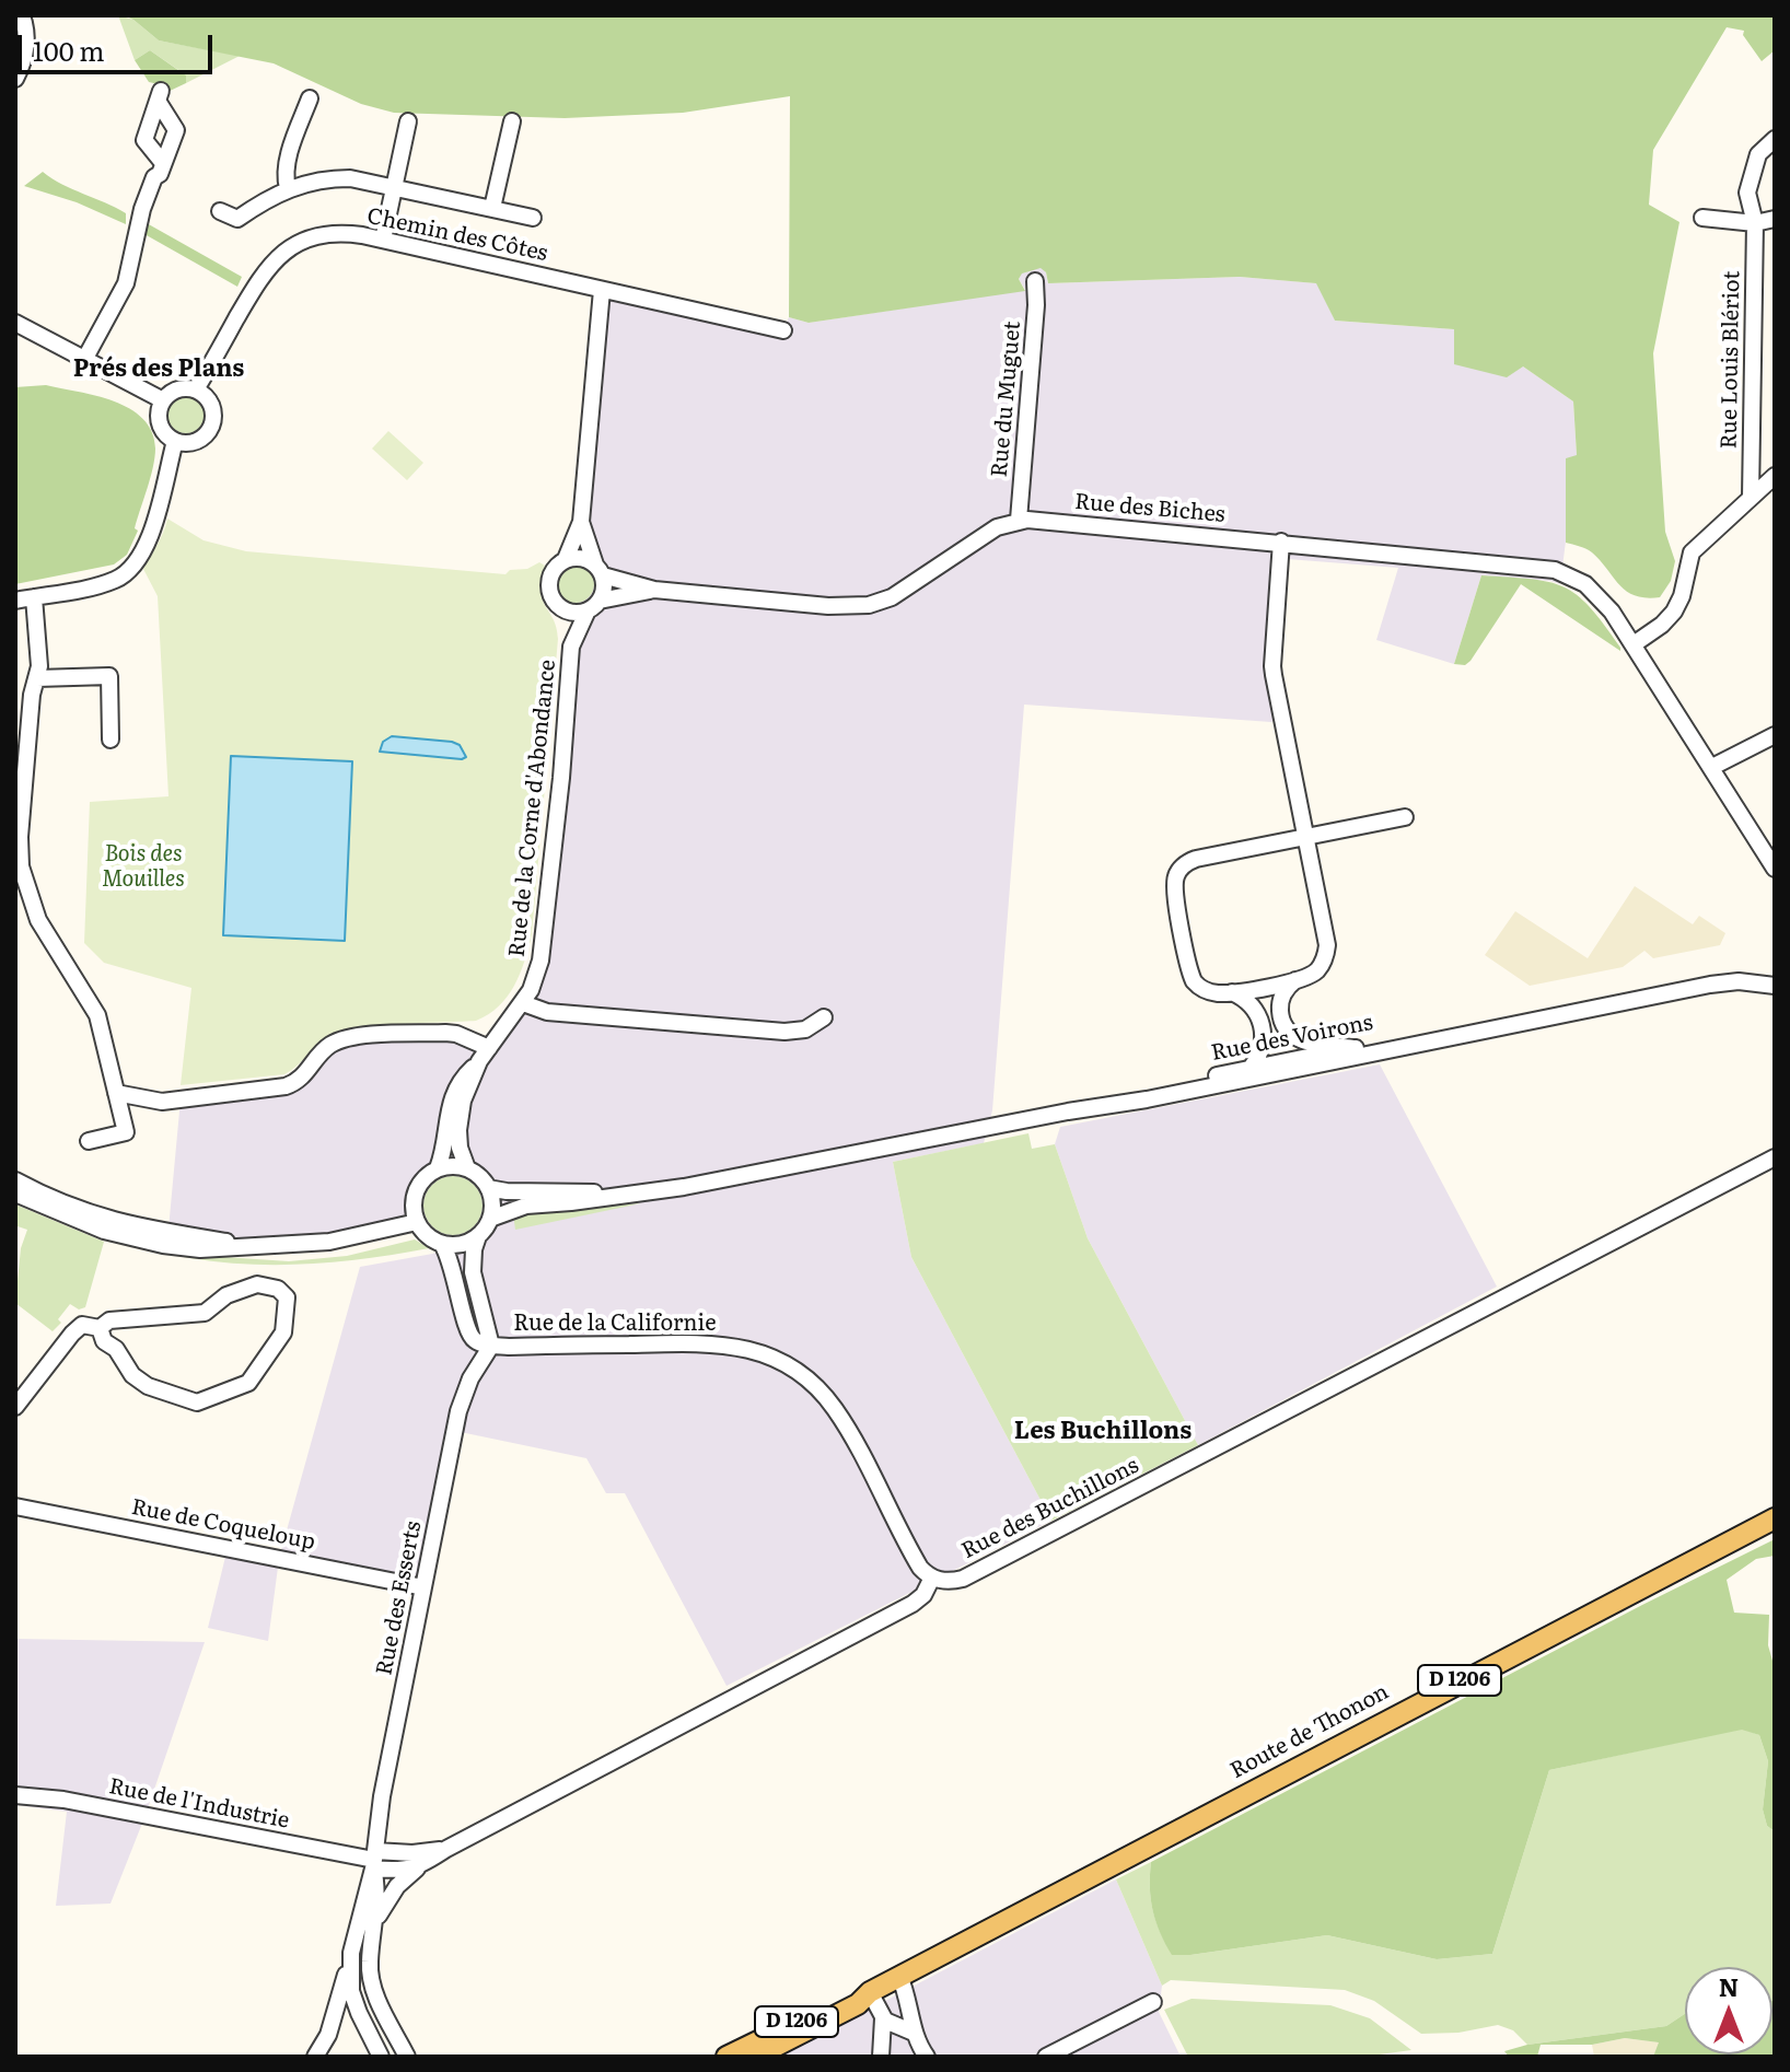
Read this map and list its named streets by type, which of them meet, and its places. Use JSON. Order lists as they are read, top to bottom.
{
  "streets": {
    "main road": ["D 1206", "Route de Thonon"],
    "street": [
      "Chemin des Côtes",
      "Rue Louis Blériot",
      "Rue du Muguet",
      "Rue des Biches",
      "Rue de la Corne d'Abondance",
      "Rue des Voirons",
      "Rue de la Californie",
      "Rue des Buchillons",
      "Rue de Coqueloup",
      "Rue des Esserts",
      "Rue de l'Industrie"
    ]
  },
  "crossings": [
    ["Rue du Muguet", "Rue des Biches"],
    ["Rue des Biches", "Rue de la Corne d'Abondance"],
    ["Rue de la Corne d'Abondance", "Rue des Voirons"],
    ["Rue de la Californie", "Rue des Buchillons"],
    ["Rue de la Californie", "Rue des Esserts"],
    ["Rue de Coqueloup", "Rue des Esserts"],
    ["Rue des Esserts", "Rue de l'Industrie"]
  ],
  "districts": ["Prés des Plans", "Les Buchillons"],
  "parks": ["Bois des Mouilles"],
  "scale_bar": "100 m",
  "north": "top"
}
